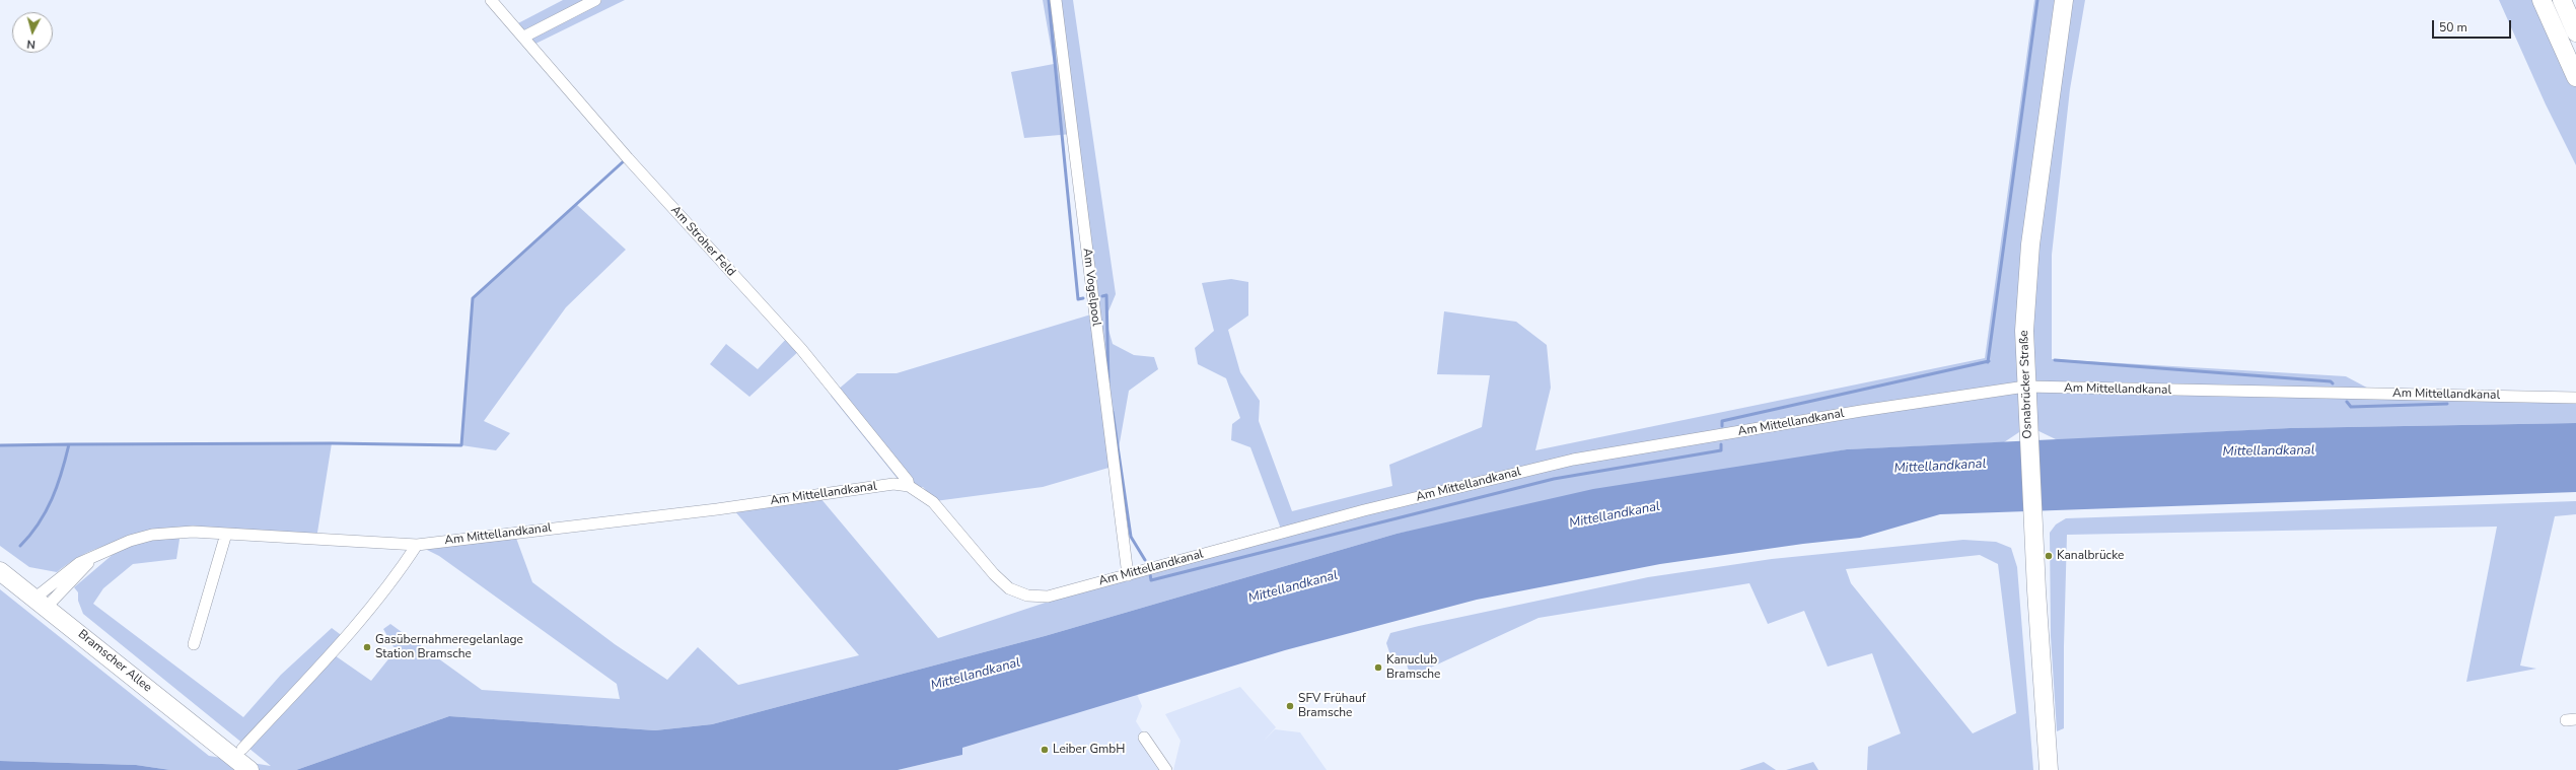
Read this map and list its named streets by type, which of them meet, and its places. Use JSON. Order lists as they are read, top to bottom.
{
  "streets": {
    "main road": ["Osnabrücker Straße", "Bramscher Allee"],
    "street": ["Am Stroher Feld", "Am Vogelpool", "Am Mittellandkanal"]
  },
  "crossings": [
    ["Am Stroher Feld", "Am Mittellandkanal"],
    ["Am Vogelpool", "Am Mittellandkanal"],
    ["Osnabrücker Straße", "Am Mittellandkanal"],
    ["Am Mittellandkanal", "Bramscher Allee"]
  ],
  "water": ["Mittellandkanal"],
  "places": [
    "Kanalbrücke",
    "Gasübernahmeregelanlage Station Bramsche",
    "Kanuclub Bramsche",
    "SFV Frühauf Bramsche",
    "Leiber GmbH"
  ],
  "scale_bar": "50 m",
  "north": "bottom"
}
